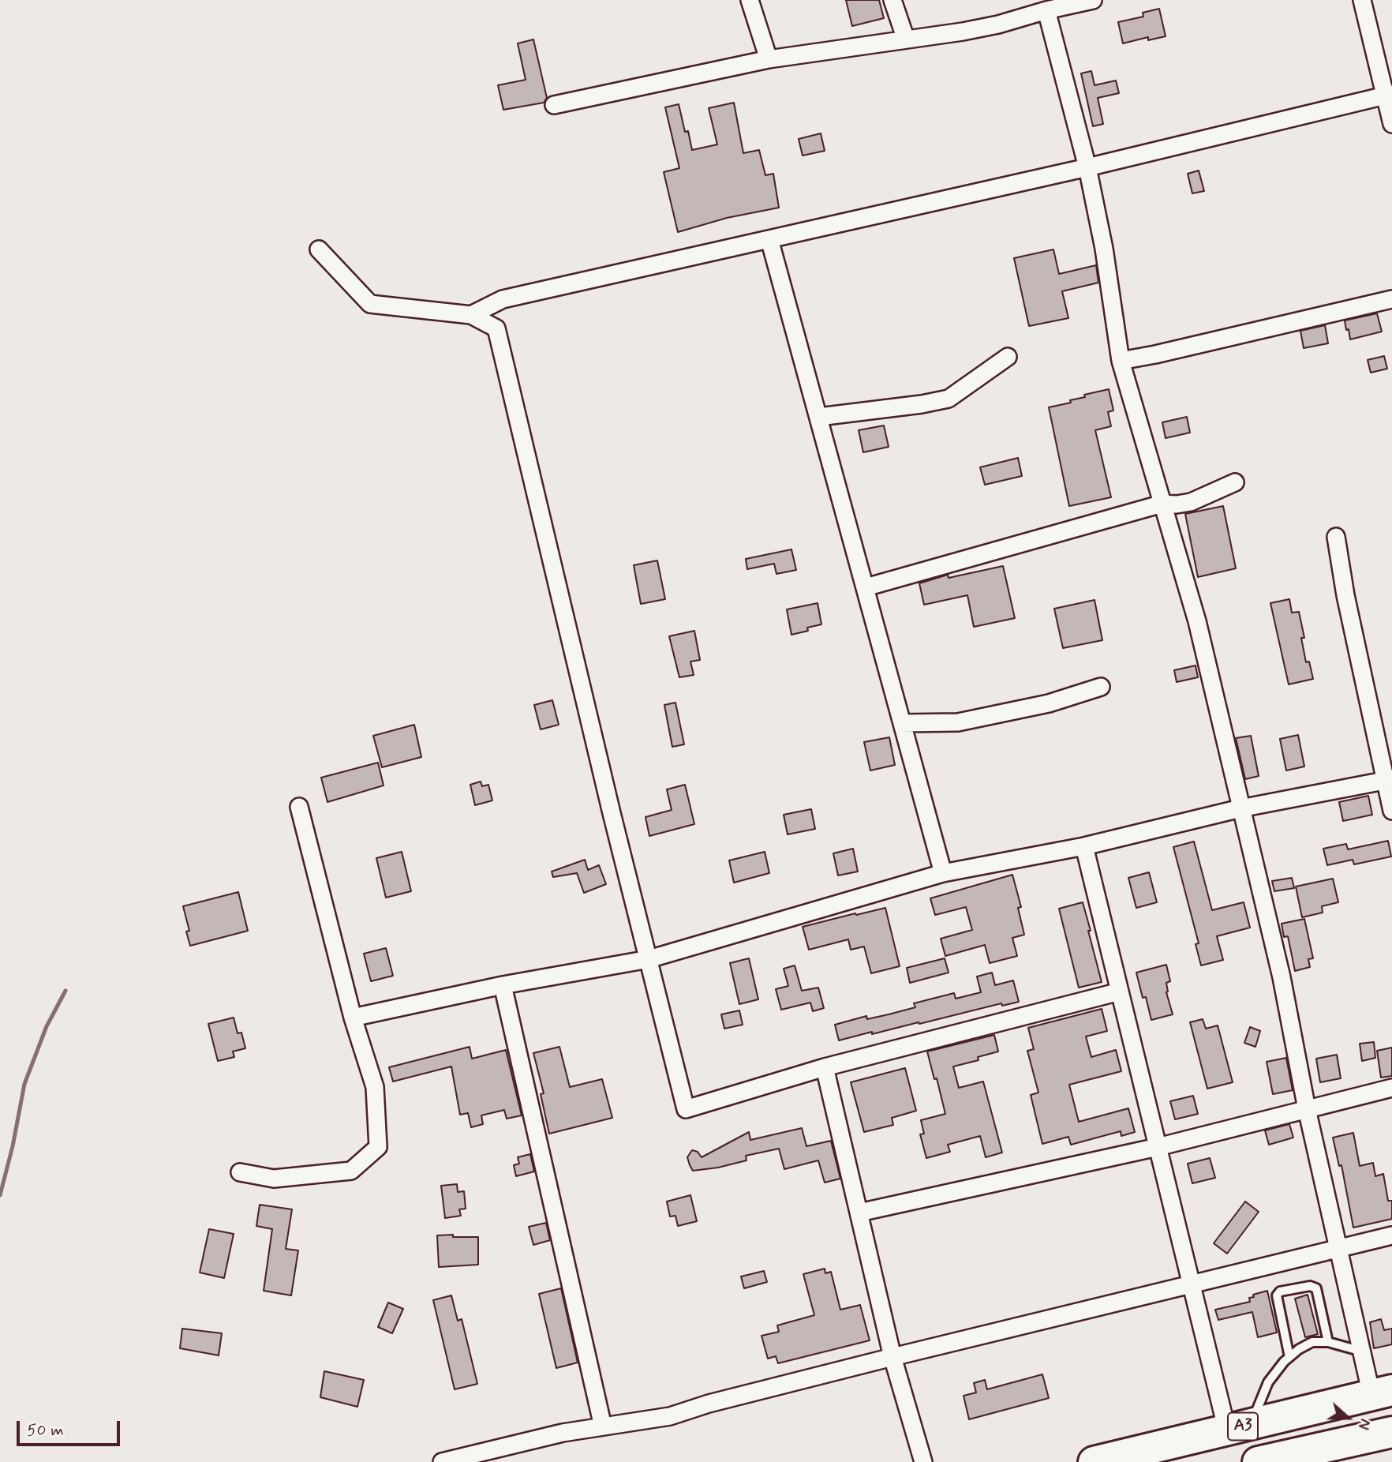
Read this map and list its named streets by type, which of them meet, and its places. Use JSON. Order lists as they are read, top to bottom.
{
  "streets": {
    "highway": ["A3"]
  },
  "scale_bar": "50 m",
  "north": "right"
}
